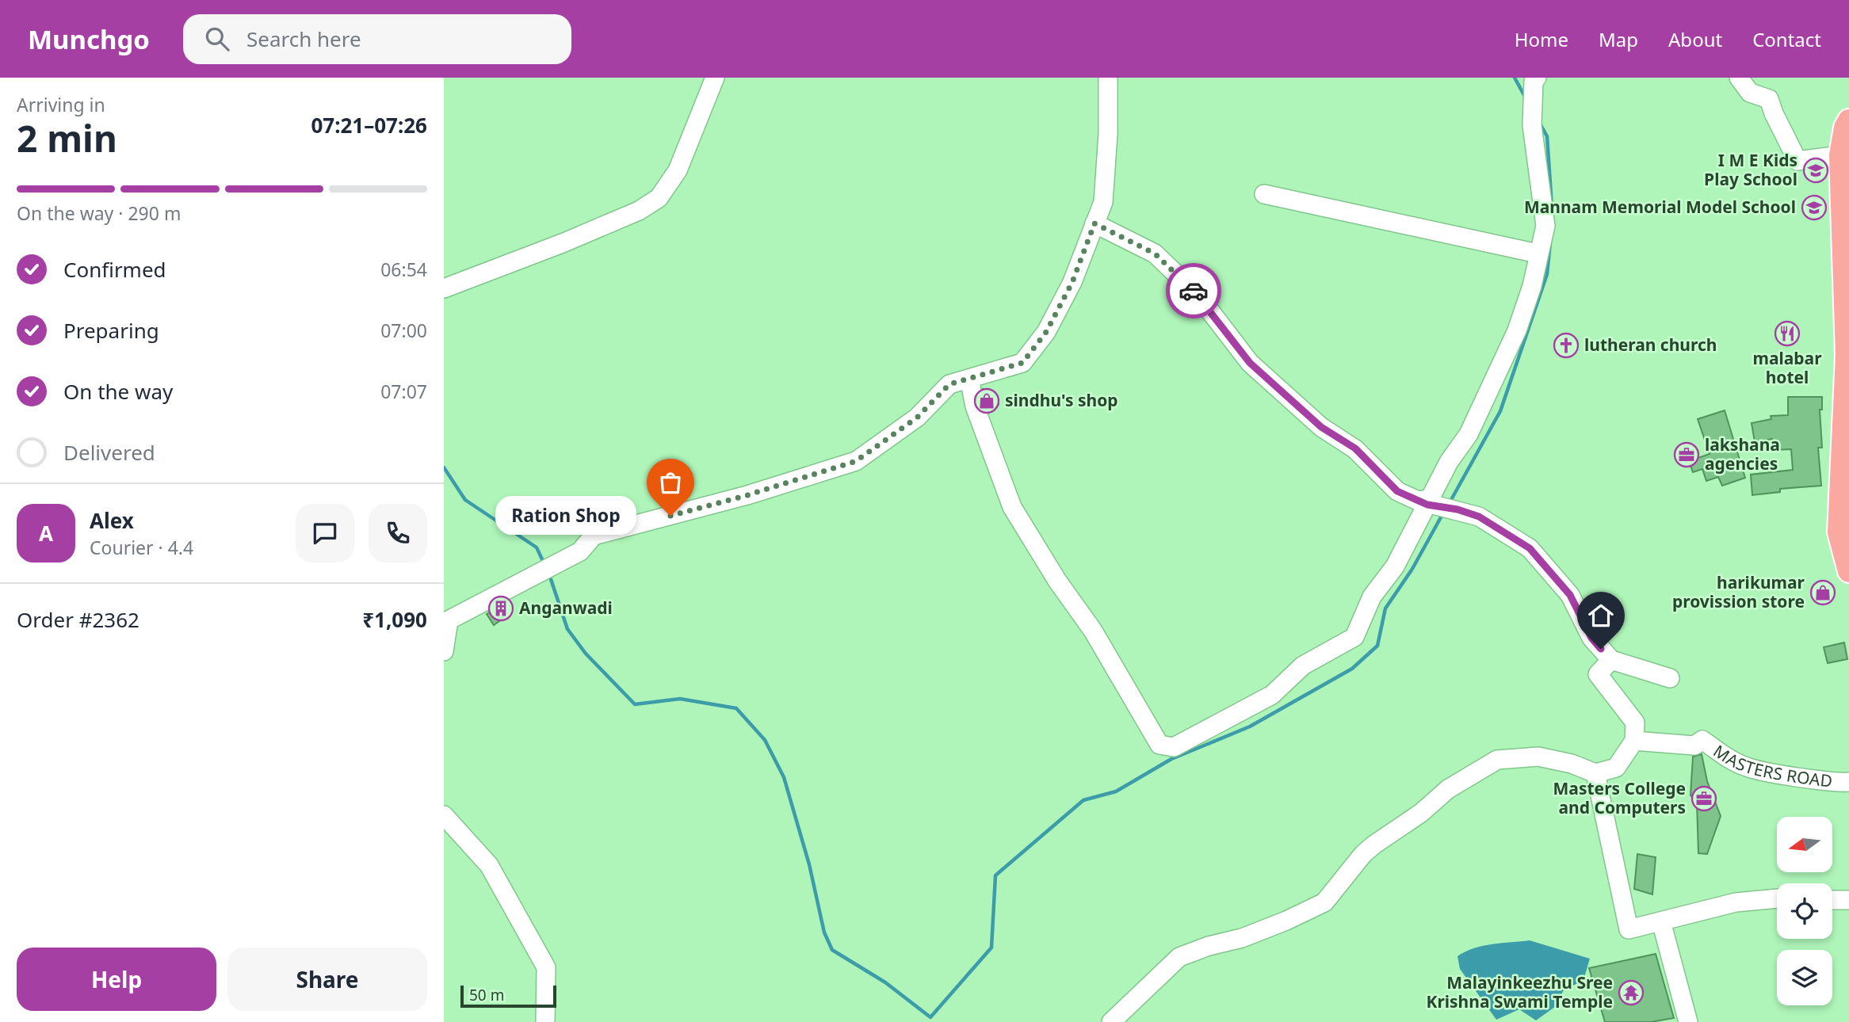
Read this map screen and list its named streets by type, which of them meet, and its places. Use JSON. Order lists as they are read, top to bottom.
{
  "streets": {
    "street": ["MASTERS ROAD"]
  },
  "places": {
    "school or university": ["I M E Kids Play School", "Mannam Memorial Model School"],
    "restaurant": ["malabar hotel"],
    "church": ["lutheran church"],
    "shop": ["sindhu's shop", "harikumar provission store"],
    "office": ["lakshana agencies", "Masters College and Computers"],
    "other": ["Ration Shop"],
    "building": ["Anganwadi"],
    "temple": ["Malayinkeezhu Sree Krishna Swami Temple"]
  },
  "scale_bar": "50 m",
  "north": "left",
  "page": {
    "header": "Munchgo",
    "search": "Search here",
    "nav": [
      "Home",
      "Map",
      "About",
      "Contact"
    ],
    "heading": ["2 min", "Arriving in", "07:21–07:26"],
    "panel": [
      "Alex",
      "Courier · 4.4",
      "Order #2362",
      "₹1,090"
    ],
    "bar": "On the way · 290 m",
    "list": [
      ["Confirmed", "06:54"],
      ["Preparing", "07:00"],
      ["On the way", "07:07"],
      "Delivered"
    ],
    "bubble": "Ration Shop",
    "round": "A",
    "buttons": ["Help", "Share"],
    "scale": "50 m"
  }
}
